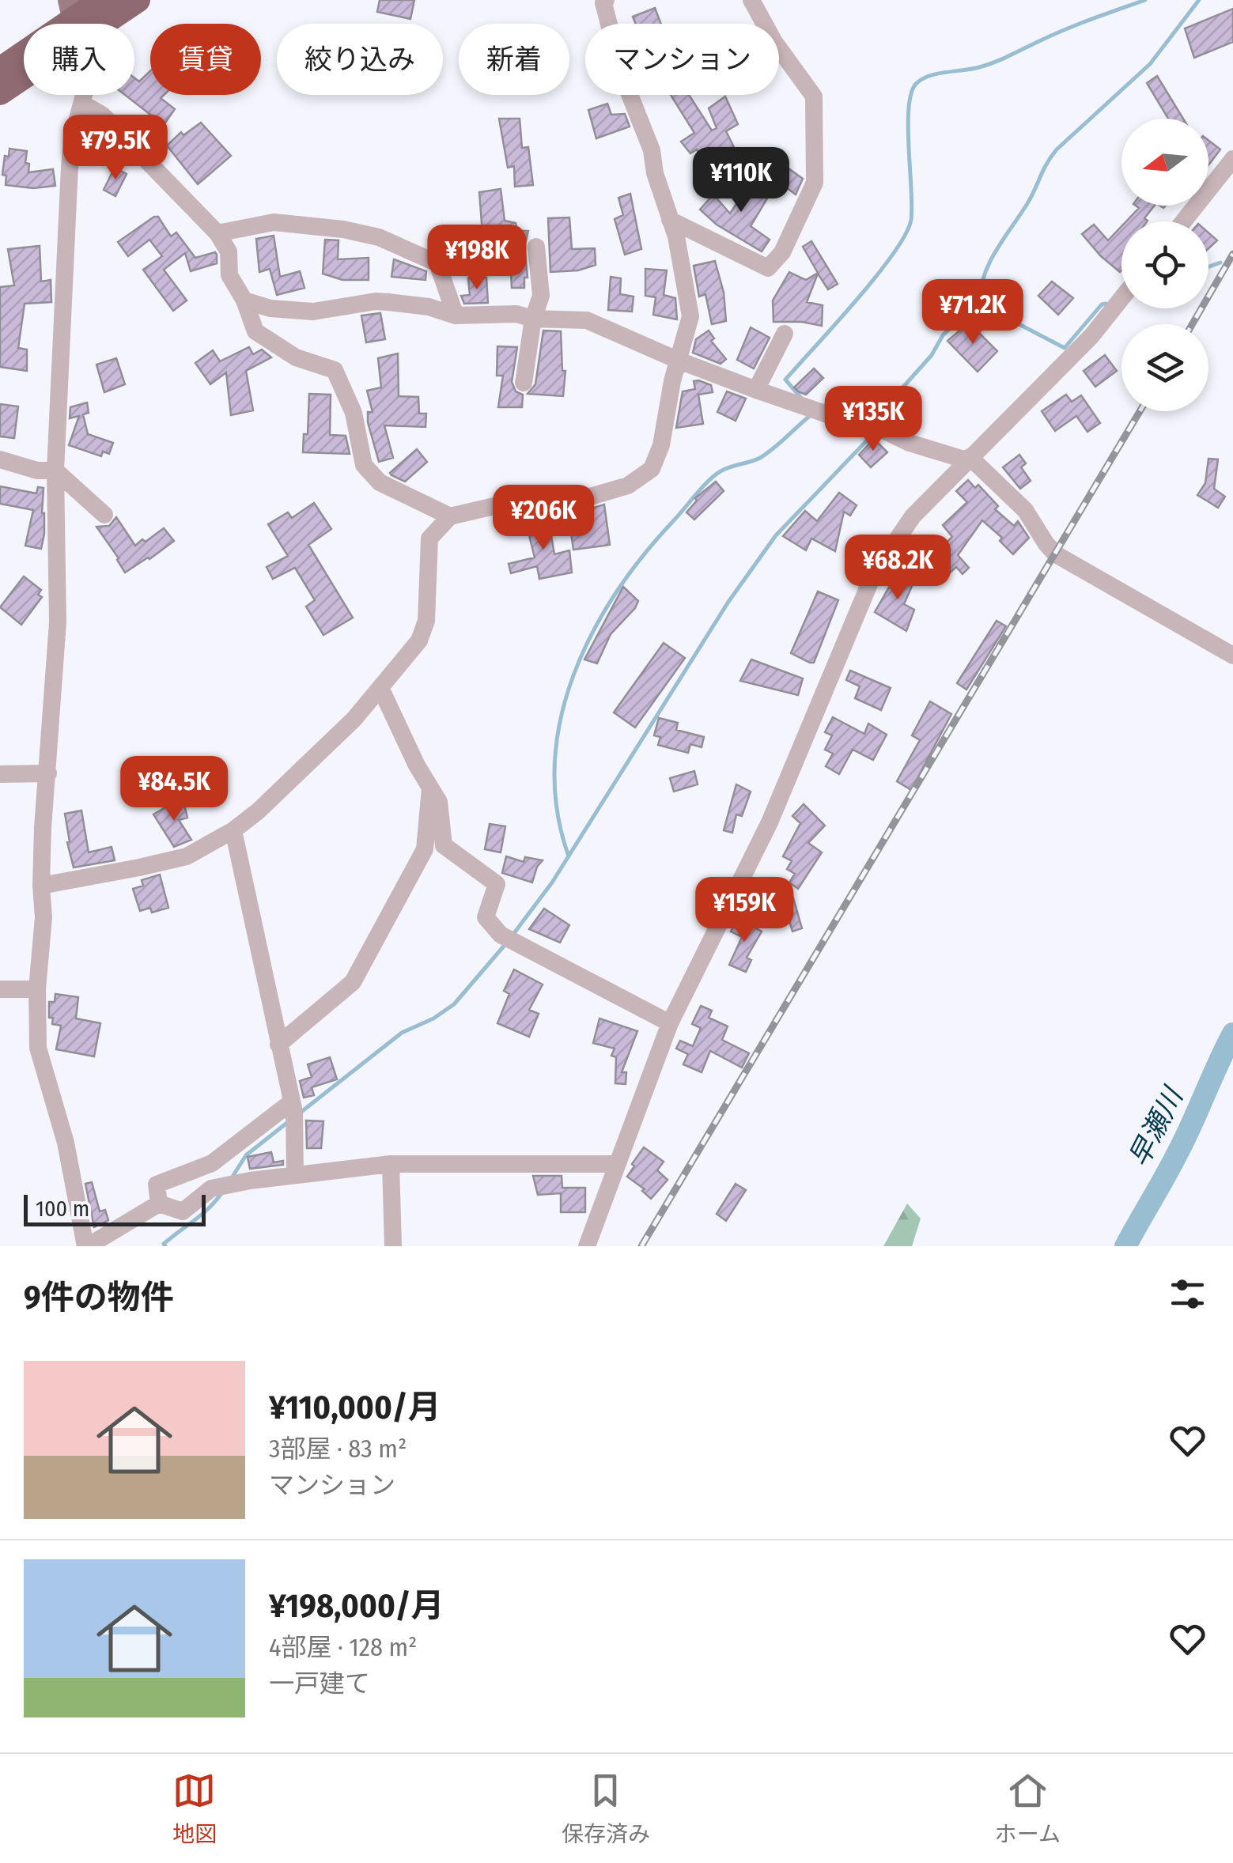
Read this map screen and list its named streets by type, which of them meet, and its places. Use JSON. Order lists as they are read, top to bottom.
{
  "water": ["早瀬川"],
  "scale_bar": "100 m",
  "north": "left",
  "page": {
    "chip": [
      "購入",
      "賃貸",
      "絞り込み",
      "新着",
      "マンション"
    ],
    "price": [
      "¥79.5K",
      "¥110K",
      "¥198K",
      "¥71.2K",
      "¥135K",
      "¥206K",
      "¥68.2K",
      "¥84.5K",
      "¥159K"
    ],
    "scale": "100 m",
    "heading": "9件の物件",
    "list": [
      {
        "name": "¥110,000/月",
        "note": "3部屋 · 83 m² · マンション"
      },
      {
        "name": "¥198,000/月",
        "note": "4部屋 · 128 m² · 一戸建て"
      }
    ],
    "tabs": ["地図", "保存済み", "ホーム"]
  }
}
